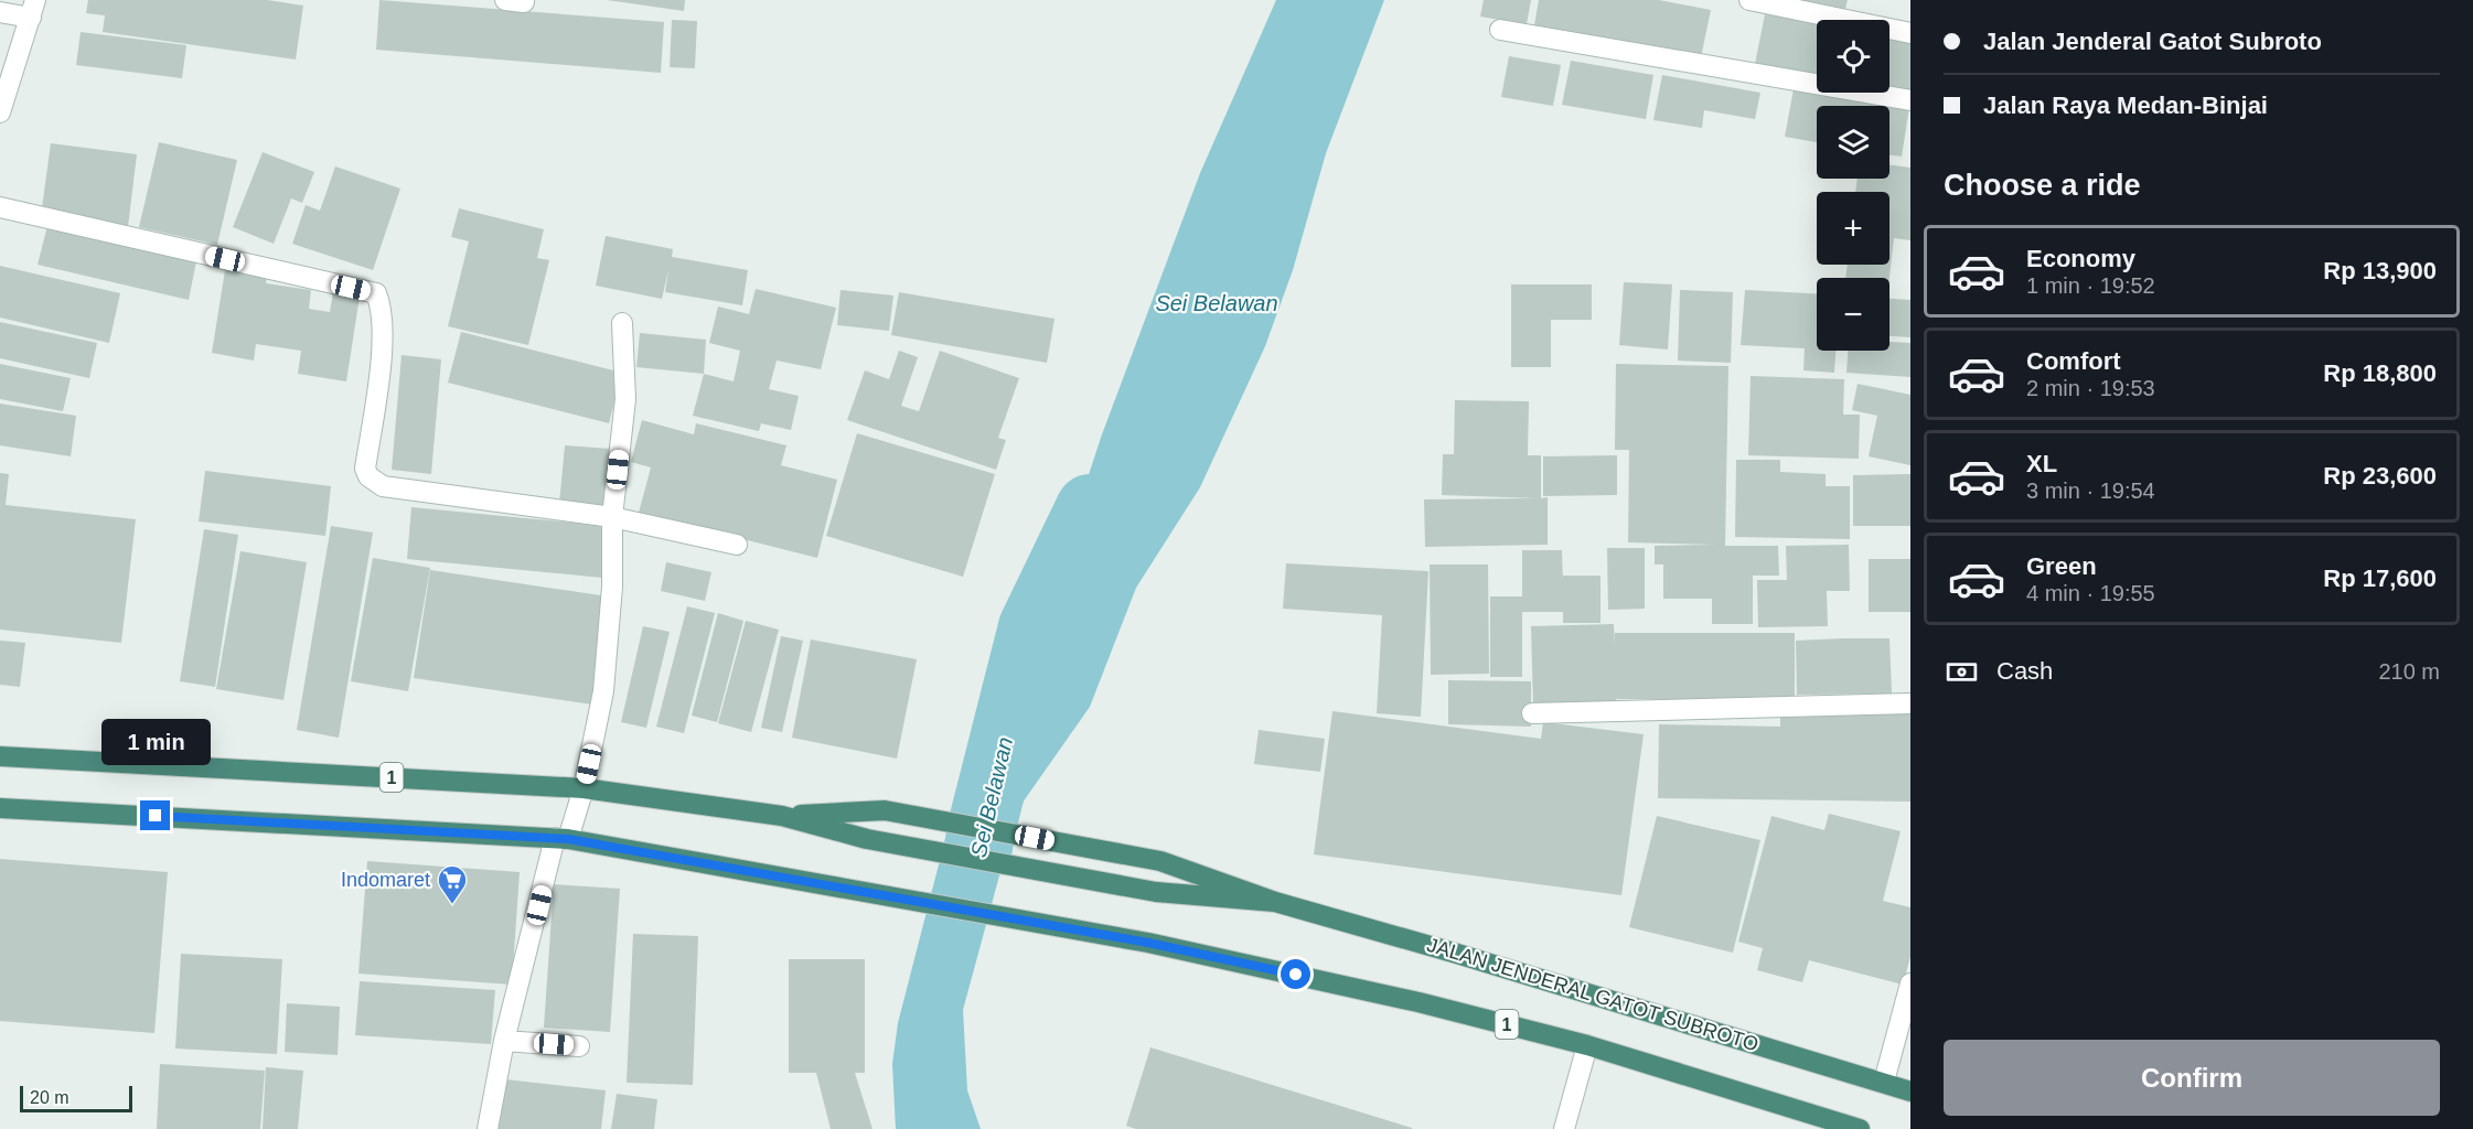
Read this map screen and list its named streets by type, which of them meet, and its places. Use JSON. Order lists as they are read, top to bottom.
{
  "streets": {
    "highway": ["1", "JALAN JENDERAL GATOT SUBROTO"]
  },
  "crossings": [
    ["1", "JALAN JENDERAL GATOT SUBROTO"]
  ],
  "water": ["Sei Belawan"],
  "places": {
    "supermarket": ["Indomaret"]
  },
  "scale_bar": "20 m",
  "page": {
    "banner": ["Jalan Jenderal Gatot Subroto", "Jalan Raya Medan-Binjai"],
    "map_buttons": ["+", "−"],
    "heading": "Choose a ride",
    "list": [
      {
        "name": "Economy",
        "note": "1 min · 19:52",
        "value": "Rp 13,900"
      },
      {
        "name": "Comfort",
        "note": "2 min · 19:53",
        "value": "Rp 18,800"
      },
      {
        "name": "XL",
        "note": "3 min · 19:54",
        "value": "Rp 23,600"
      },
      {
        "name": "Green",
        "note": "4 min · 19:55",
        "value": "Rp 17,600"
      }
    ],
    "pay": ["Cash", "210 m"],
    "bubble": "1 min",
    "buttons": "Confirm",
    "scale": "20 m"
  }
}
